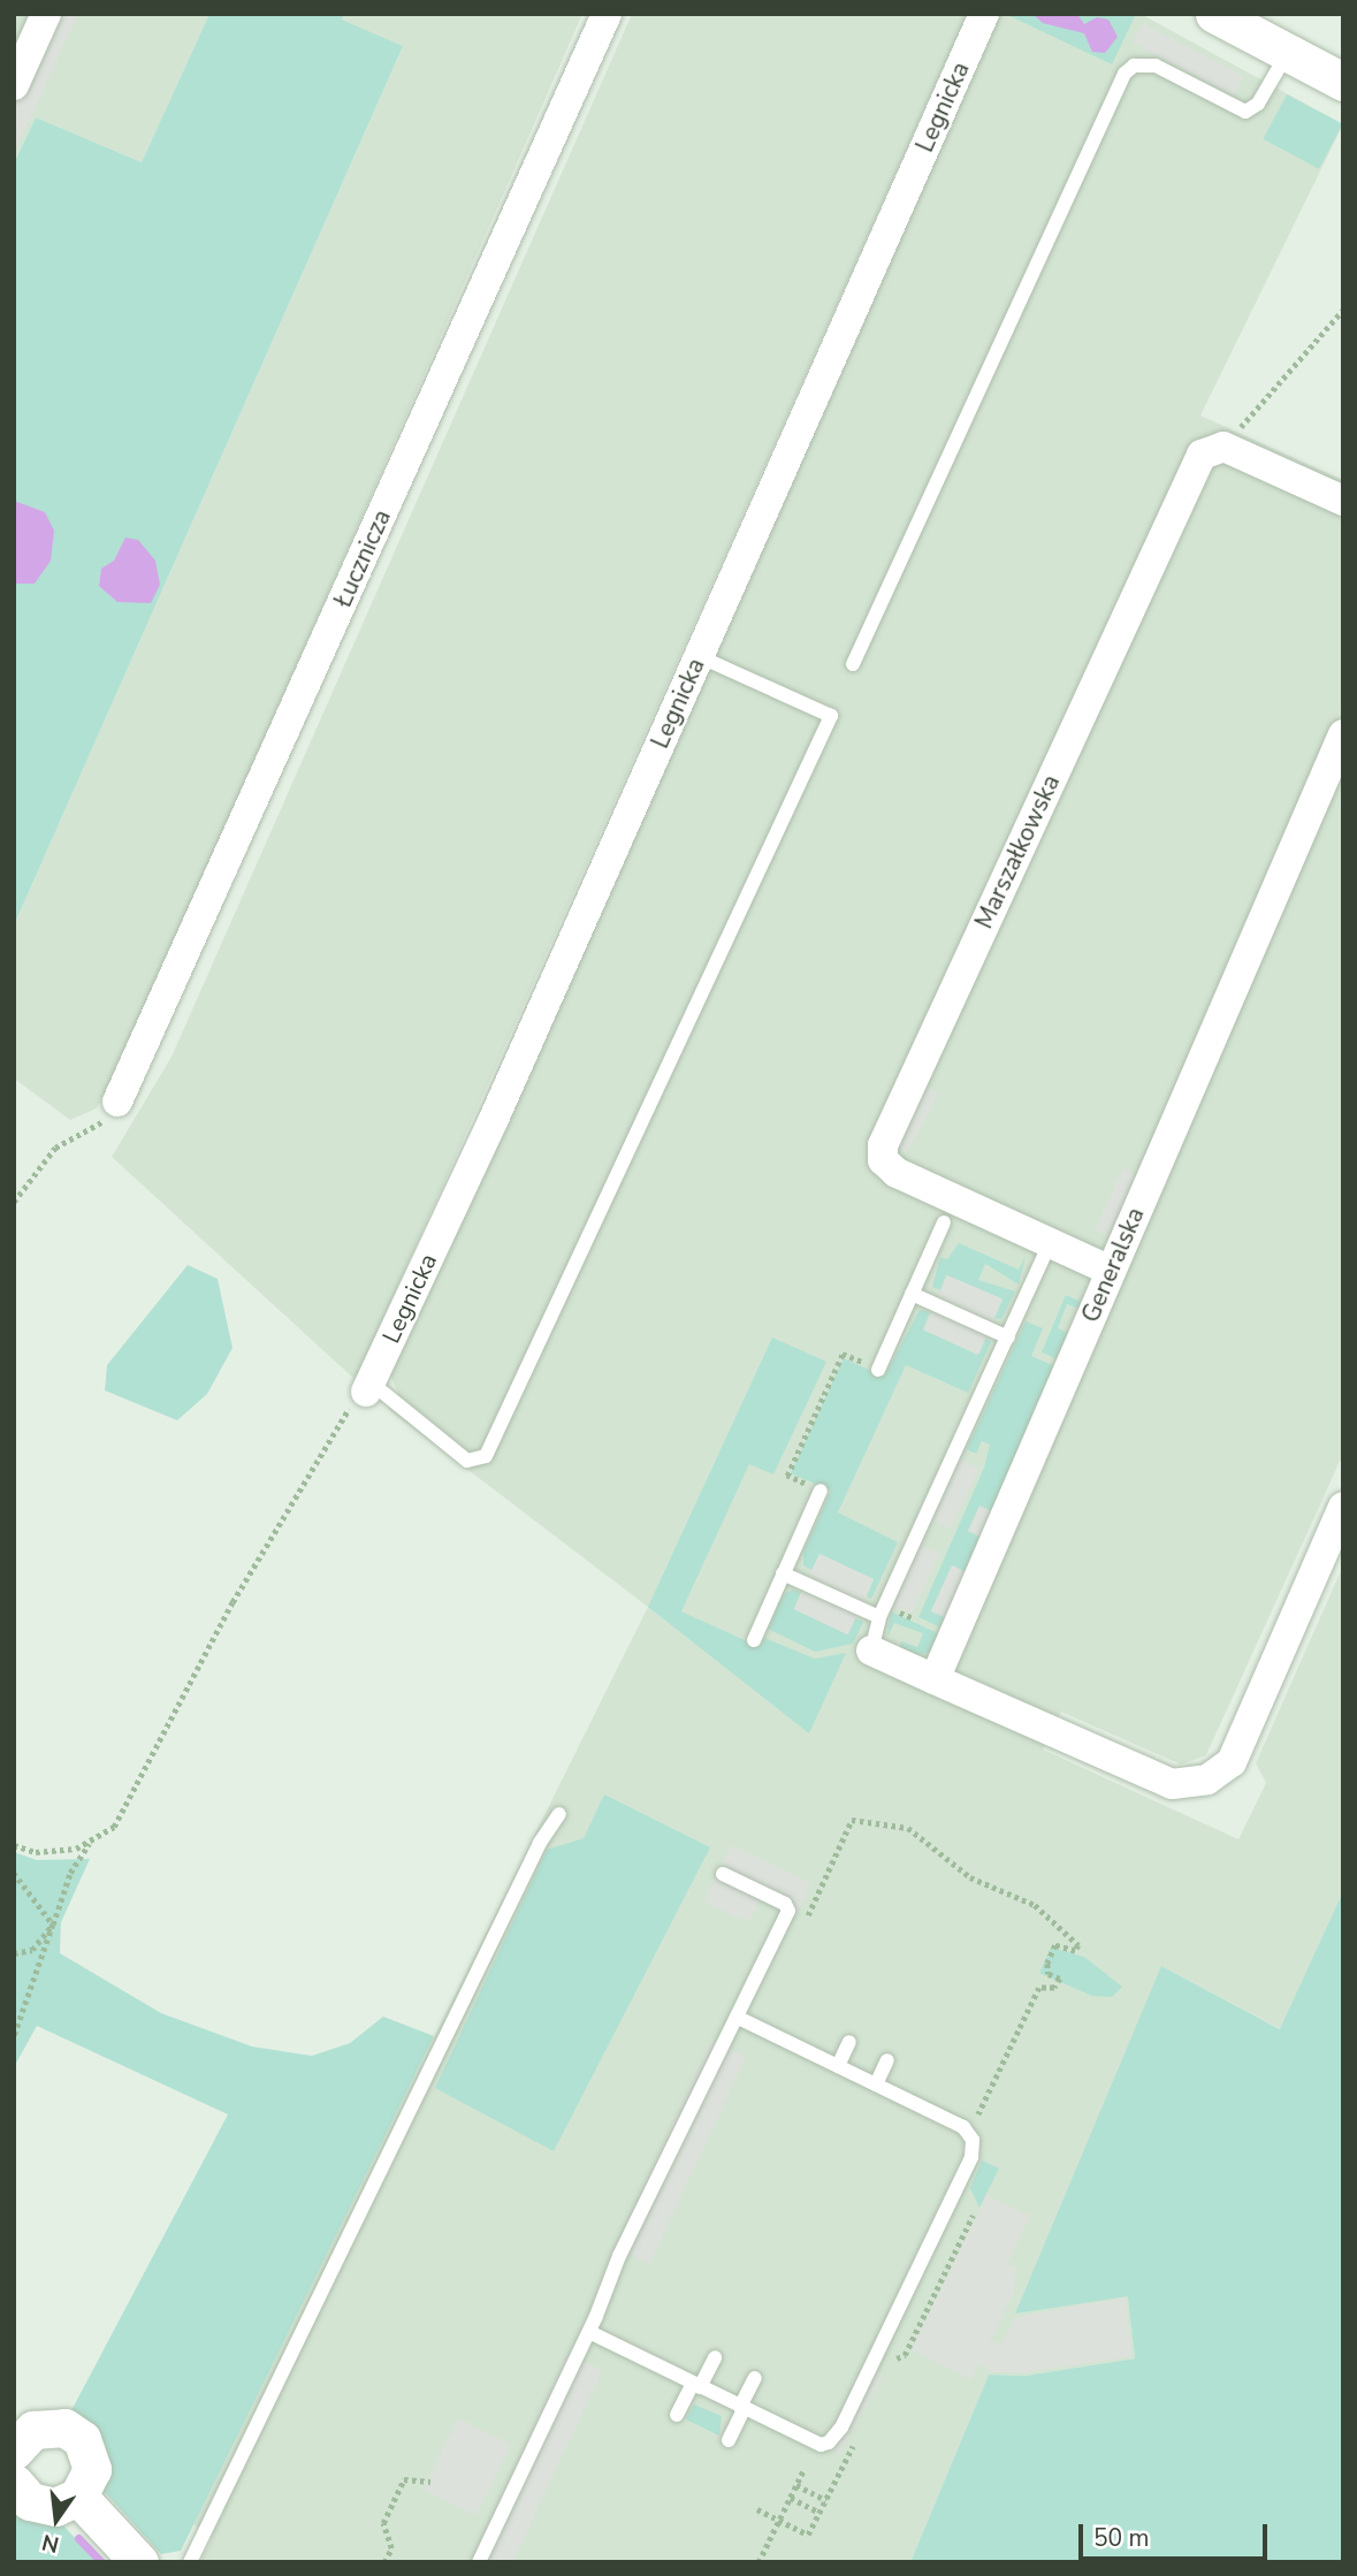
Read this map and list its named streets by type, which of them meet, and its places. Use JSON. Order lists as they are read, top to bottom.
{
  "streets": {
    "street": [
      "Legnicka",
      "Łucznicza",
      "Marszałkowska",
      "Generalska"
    ]
  },
  "crossings": [
    ["Marszałkowska", "Generalska"]
  ],
  "scale_bar": "50 m",
  "north": "bottom"
}
